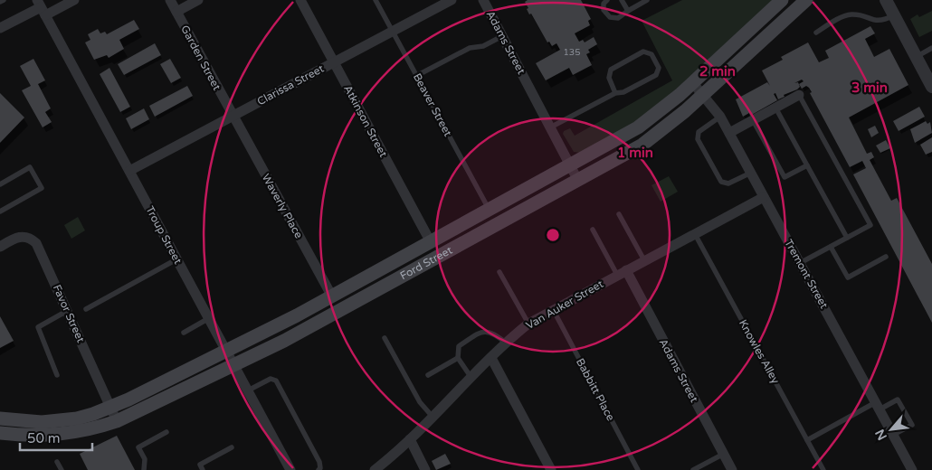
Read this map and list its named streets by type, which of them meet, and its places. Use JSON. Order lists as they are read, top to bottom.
{
  "streets": {
    "main road": ["Ford Street"],
    "street": [
      "Adams Street",
      "Garden Street",
      "Clarissa Street",
      "Atkinson Street",
      "Waverly Place",
      "Troup Street",
      "Tremont Street",
      "Van Auker Street",
      "Favor Street"
    ],
    "lane": ["Beaver Street", "Knowles Alley", "Babbitt Place"]
  },
  "crossings": [
    ["Adams Street", "Ford Street"],
    ["Adams Street", "Van Auker Street"],
    ["Garden Street", "Clarissa Street"],
    ["Garden Street", "Waverly Place"],
    ["Clarissa Street", "Beaver Street"],
    ["Clarissa Street", "Atkinson Street"],
    ["Clarissa Street", "Waverly Place"],
    ["Clarissa Street", "Troup Street"],
    ["Beaver Street", "Ford Street"],
    ["Atkinson Street", "Ford Street"],
    ["Waverly Place", "Ford Street"],
    ["Troup Street", "Ford Street"],
    ["Ford Street", "Tremont Street"],
    ["Ford Street", "Favor Street"],
    ["Tremont Street", "Van Auker Street"],
    ["Van Auker Street", "Knowles Alley"],
    ["Van Auker Street", "Babbitt Place"]
  ],
  "house_numbers": ["135"],
  "scale_bar": "50 m",
  "north": "bottom left",
  "rings": ["2 min", "3 min", "1 min"]
}
